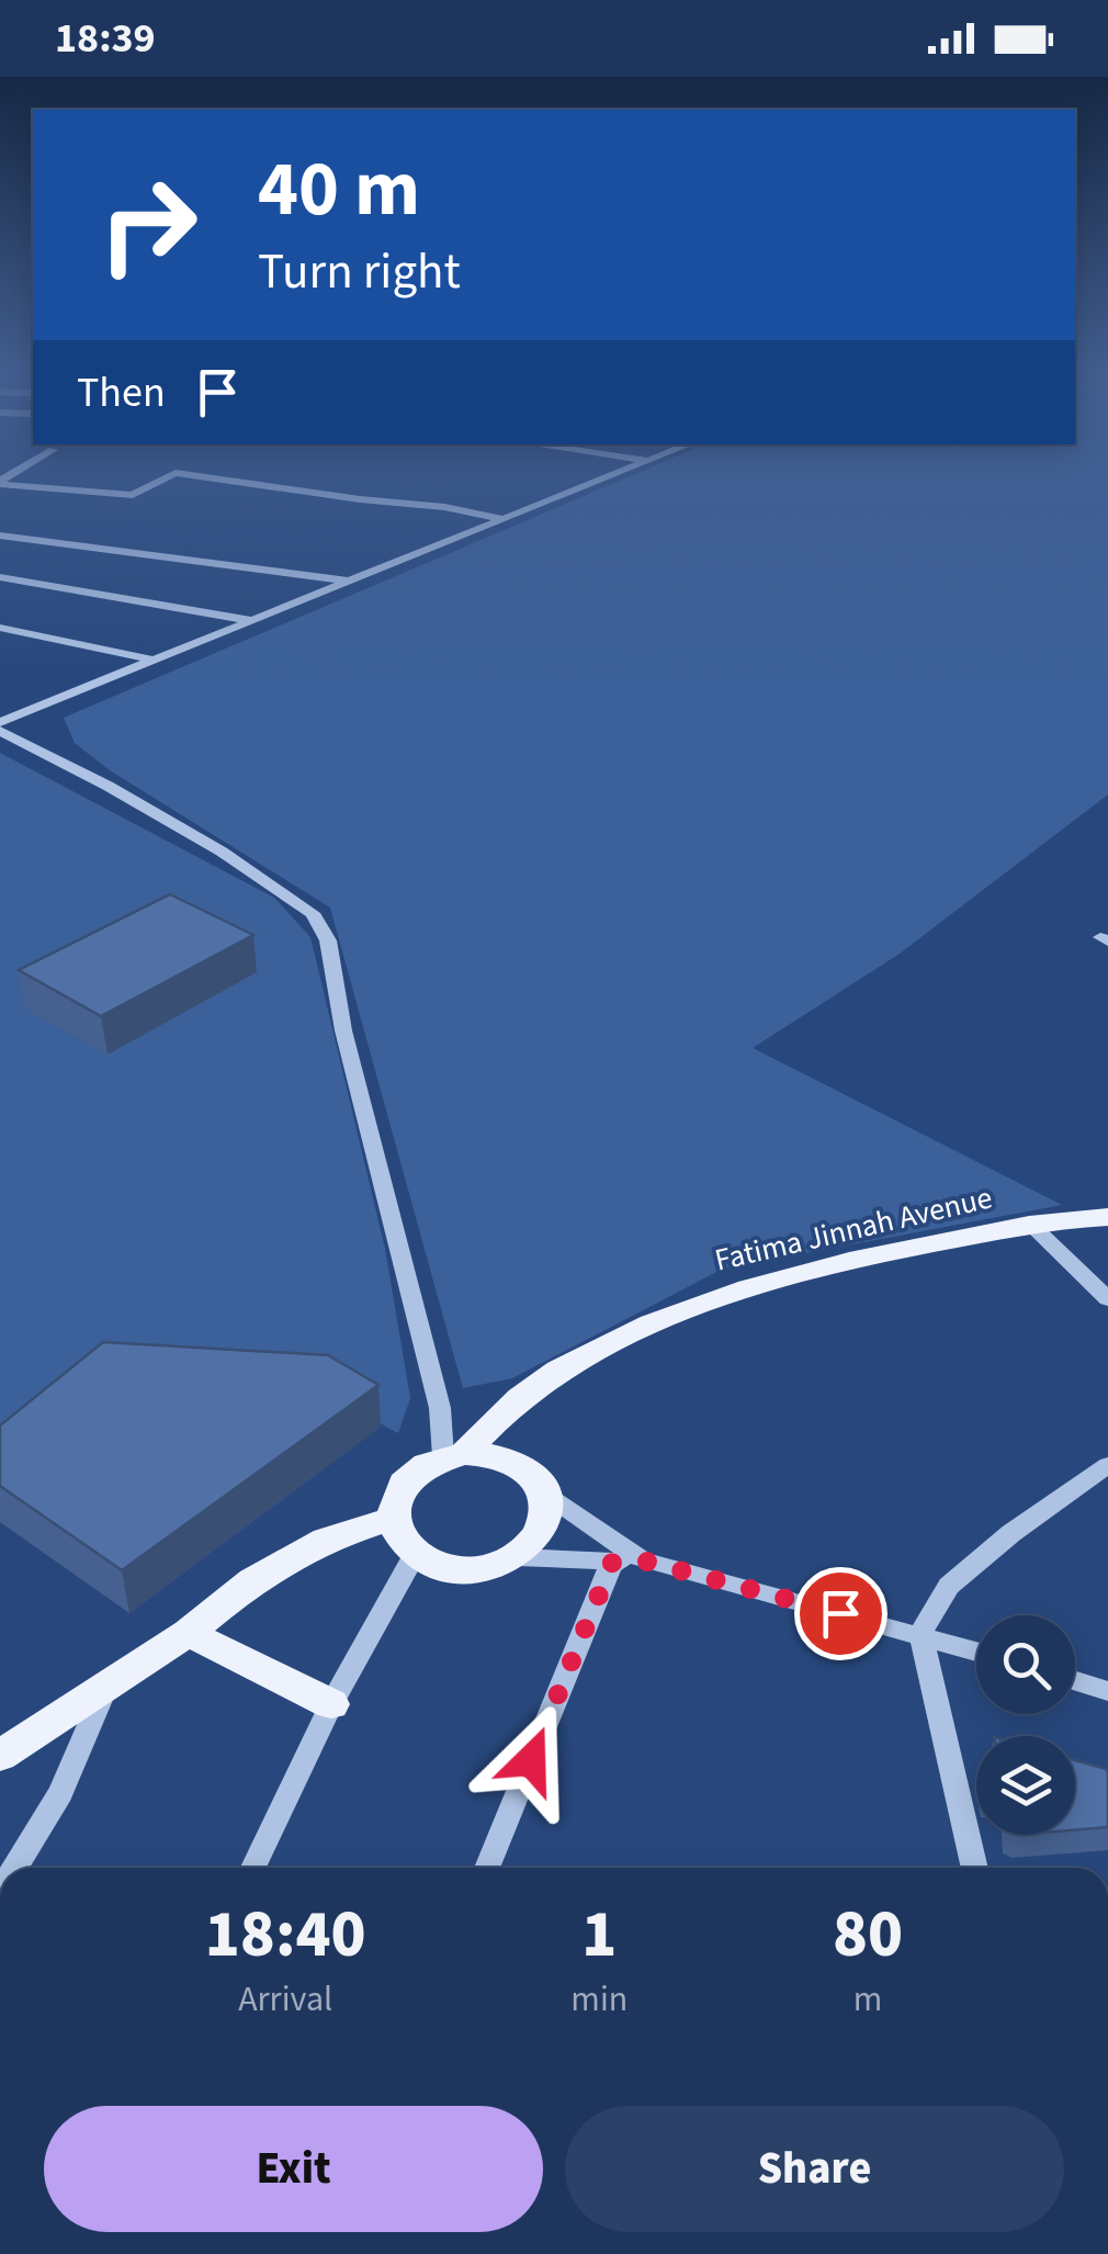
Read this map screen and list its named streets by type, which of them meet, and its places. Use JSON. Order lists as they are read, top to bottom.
{
  "streets": {
    "main road": ["Fatima Jinnah Avenue"]
  },
  "page": {
    "status": "18:39",
    "turn": ["40 m", "Turn right"],
    "then": "Then",
    "eta": [
      "18:40",
      "Arrival",
      "1",
      "min",
      "80",
      "m"
    ],
    "buttons": ["Exit", "Share"]
  }
}
